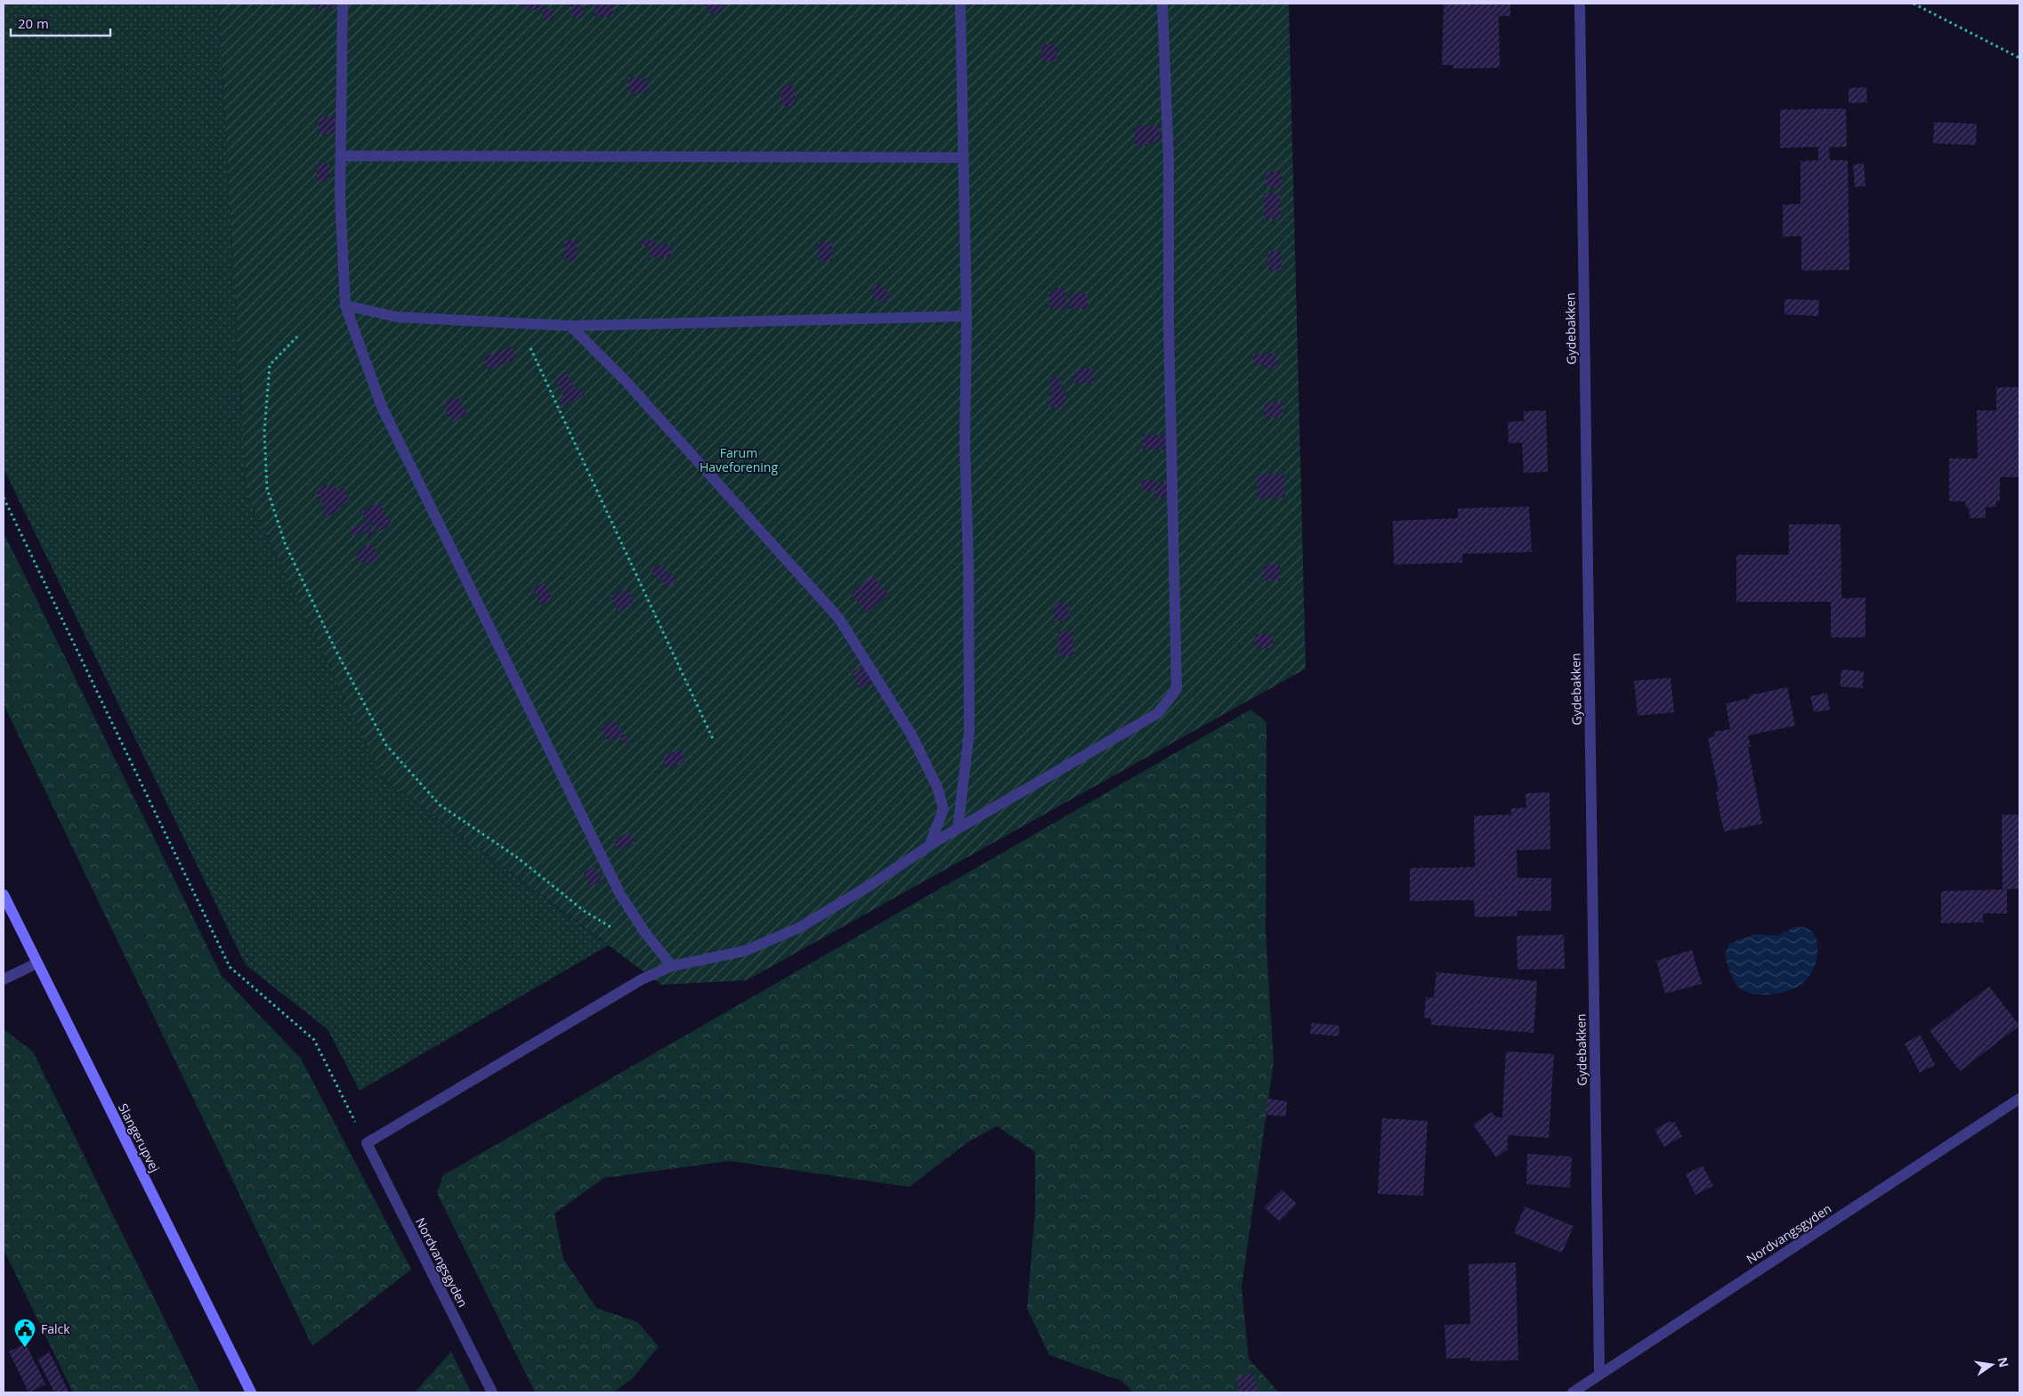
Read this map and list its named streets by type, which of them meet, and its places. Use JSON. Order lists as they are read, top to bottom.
{
  "streets": {
    "main road": ["Slangerupvej"],
    "street": ["Gydebakken", "Nordvangsgyden"]
  },
  "crossings": [
    ["Gydebakken", "Nordvangsgyden"]
  ],
  "parks": ["Farum Haveforening"],
  "places": {
    "public building": ["Falck"]
  },
  "scale_bar": "20 m",
  "north": "right"
}
